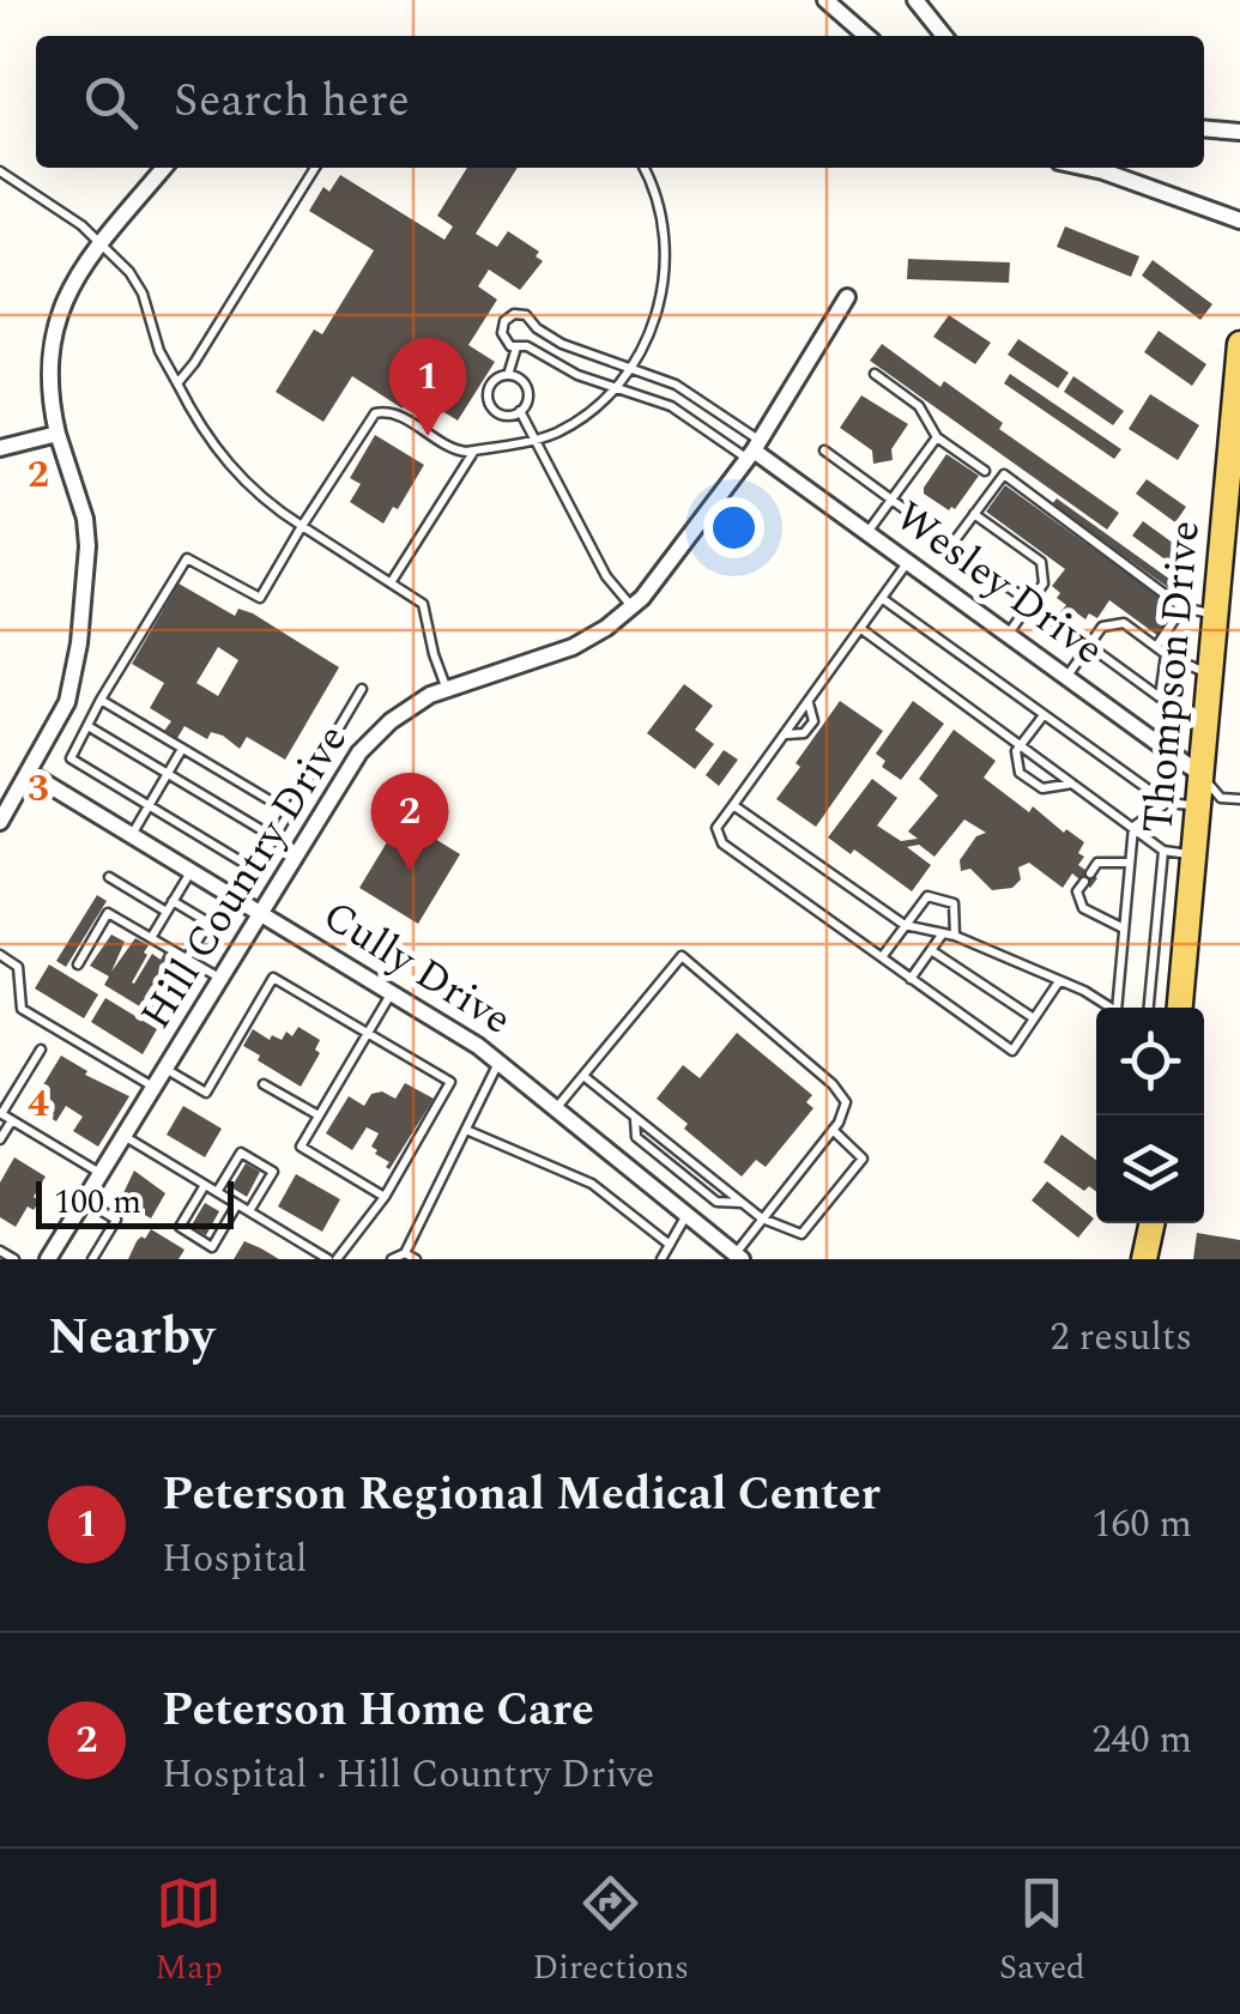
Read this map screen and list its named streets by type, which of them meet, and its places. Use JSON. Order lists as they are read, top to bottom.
{
  "streets": {
    "main road": ["Thompson Drive"],
    "street": ["Wesley Drive", "Hill Country Drive", "Cully Drive"]
  },
  "crossings": [
    ["Wesley Drive", "Thompson Drive"],
    ["Wesley Drive", "Hill Country Drive"],
    ["Hill Country Drive", "Cully Drive"]
  ],
  "scale_bar": "100 m",
  "page": {
    "search": "Search here",
    "pins": ["1", "2"],
    "scale": "100 m",
    "heading": ["Nearby", "2 results"],
    "list": [
      {
        "mark": "1",
        "name": "Peterson Regional Medical Center",
        "note": "Hospital",
        "value": "160 m"
      },
      {
        "mark": "2",
        "name": "Peterson Home Care",
        "note": "Hospital · Hill Country Drive",
        "value": "240 m"
      }
    ],
    "nav": ["Map", "Directions", "Saved"]
  },
  "grid": {
    "rows": ["2", "3", "4"]
  }
}
